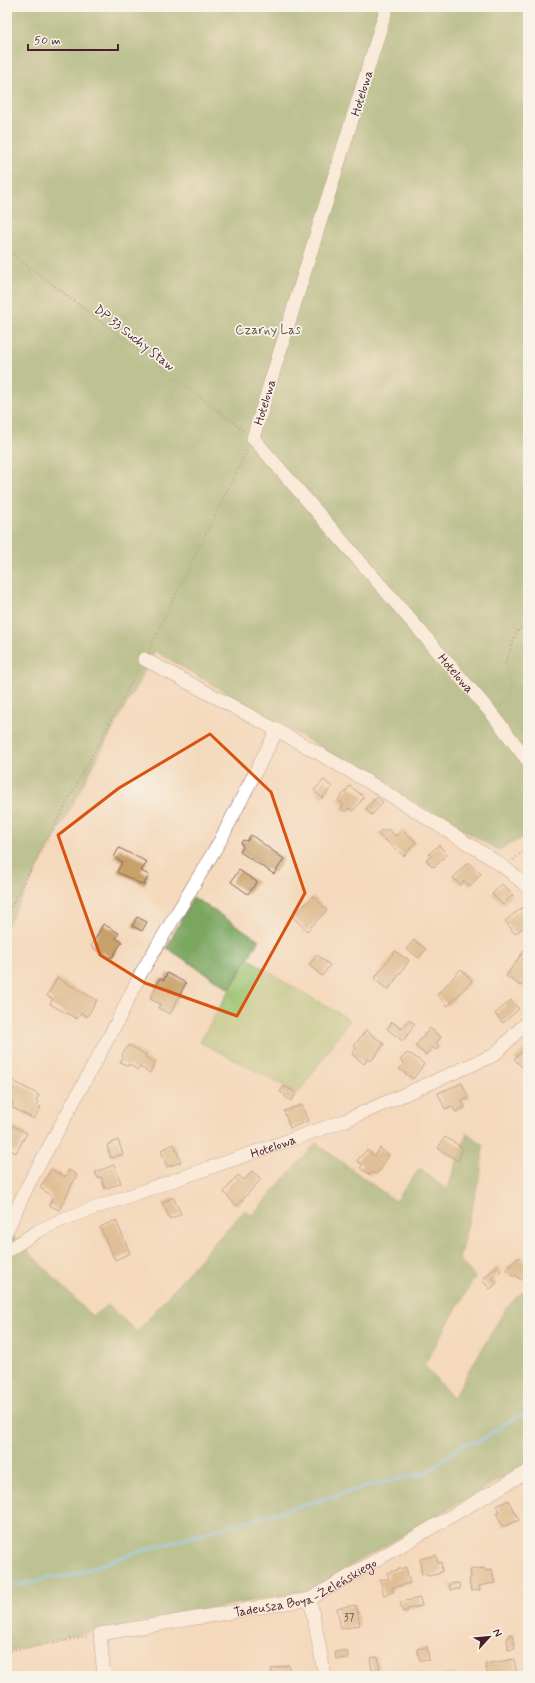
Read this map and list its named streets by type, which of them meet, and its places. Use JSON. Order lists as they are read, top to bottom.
{
  "streets": {
    "street": ["Hotelowa", "Tadeusza Boya-Żeleńskiego"],
    "path": ["DP 33 Suchy Staw"]
  },
  "crossings": [
    ["Hotelowa", "DP 33 Suchy Staw"]
  ],
  "parks": ["Czarny Las"],
  "house_numbers": ["37"],
  "scale_bar": "50 m",
  "north": "top right"
}
